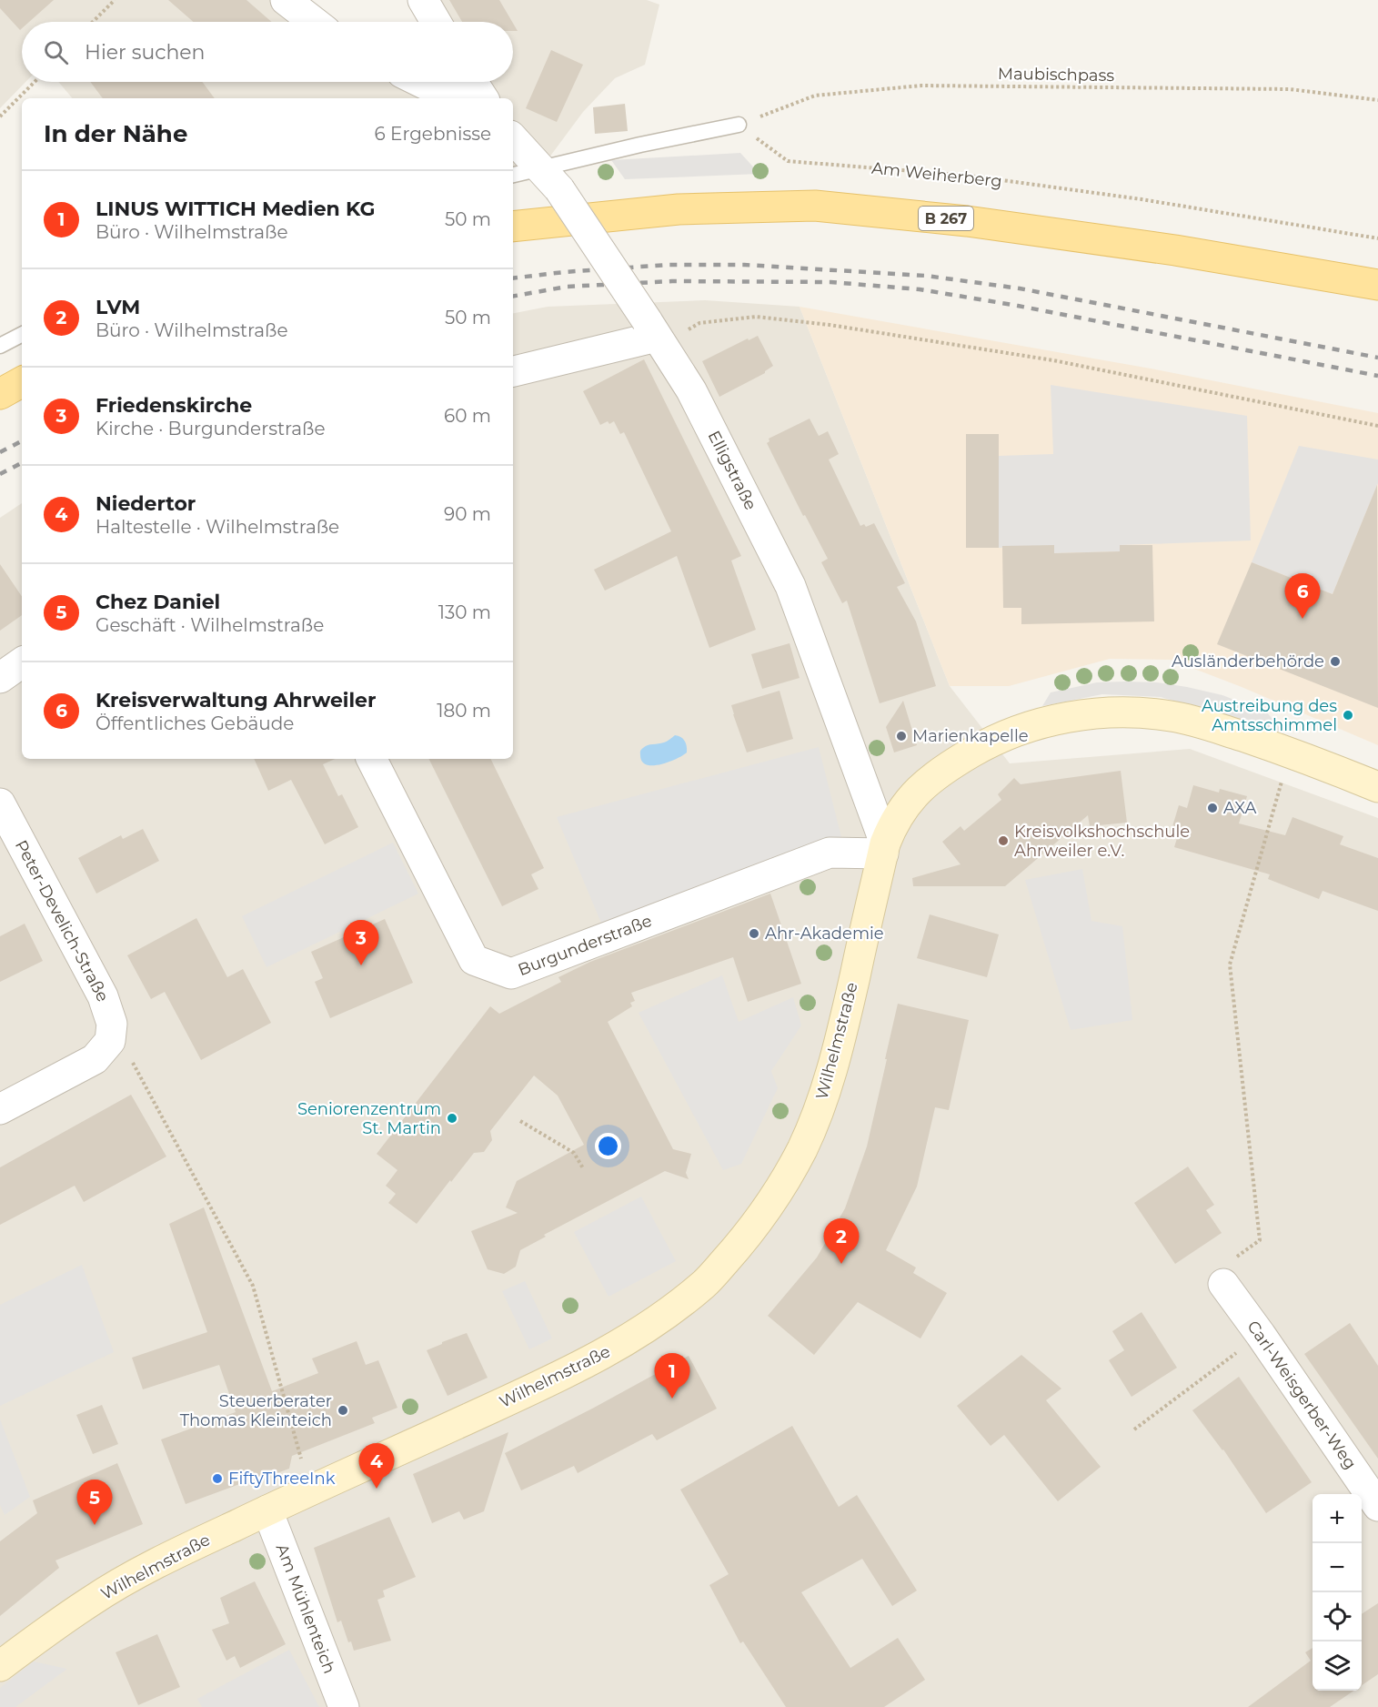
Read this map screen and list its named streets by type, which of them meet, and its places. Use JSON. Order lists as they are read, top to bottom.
{
  "streets": {
    "main road": ["B 267", "Wilhelmstraße"],
    "street": [
      "Elligstraße",
      "Peter-Develich-Straße",
      "Burgunderstraße",
      "Carl-Weisgerber-Weg",
      "Am Mühlenteich"
    ],
    "path": ["Maubischpass", "Am Weiherberg"]
  },
  "crossings": [
    ["Maubischpass", "Am Weiherberg"],
    ["Elligstraße", "Burgunderstraße"],
    ["Elligstraße", "Wilhelmstraße"],
    ["Burgunderstraße", "Wilhelmstraße"],
    ["Wilhelmstraße", "Am Mühlenteich"]
  ],
  "places": [
    "Ausländerbehörde",
    "Austreibung des Amtsschimmel",
    "Marienkapelle",
    "AXA",
    "Kreisvolkshochschule Ahrweiler e.V.",
    "Ahr-Akademie",
    "Seniorenzentrum St. Martin",
    "Steuerberater Thomas Kleinteich",
    "FiftyThreeInk"
  ],
  "page": {
    "search": "Hier suchen",
    "heading": ["In der Nähe", "6 Ergebnisse"],
    "list": [
      {
        "mark": "1",
        "name": "LINUS WITTICH Medien KG",
        "note": "Büro · Wilhelmstraße",
        "value": "50 m"
      },
      {
        "mark": "2",
        "name": "LVM",
        "note": "Büro · Wilhelmstraße",
        "value": "50 m"
      },
      {
        "mark": "3",
        "name": "Friedenskirche",
        "note": "Kirche · Burgunderstraße",
        "value": "60 m"
      },
      {
        "mark": "4",
        "name": "Niedertor",
        "note": "Haltestelle · Wilhelmstraße",
        "value": "90 m"
      },
      {
        "mark": "5",
        "name": "Chez Daniel",
        "note": "Geschäft · Wilhelmstraße",
        "value": "130 m"
      },
      {
        "mark": "6",
        "name": "Kreisverwaltung Ahrweiler",
        "note": "Öffentliches Gebäude",
        "value": "180 m"
      }
    ],
    "pins": [
      "6",
      "3",
      "2",
      "1",
      "4",
      "5"
    ],
    "map_buttons": ["+", "−"]
  }
}
